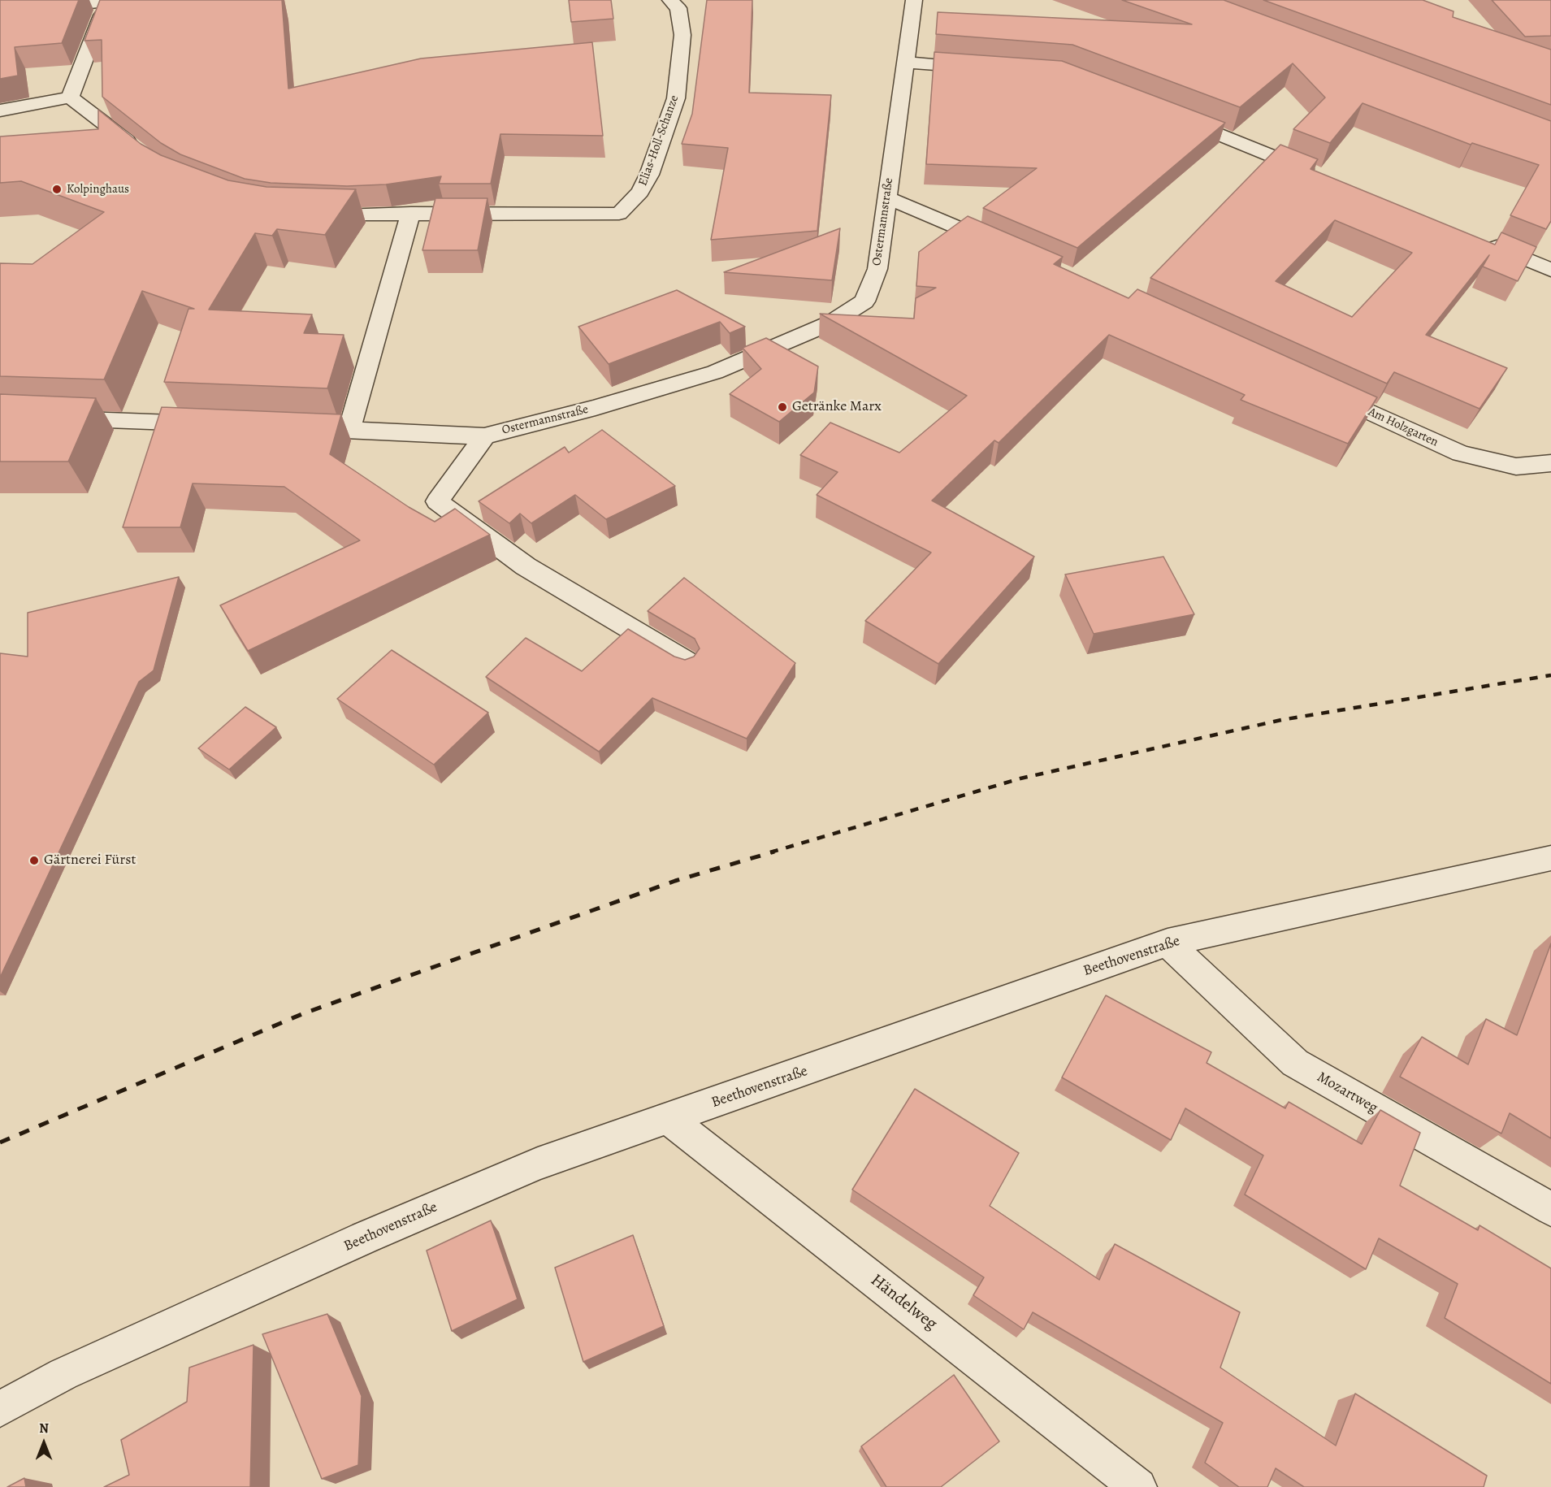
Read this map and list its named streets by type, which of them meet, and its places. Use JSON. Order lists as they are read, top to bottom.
{
  "streets": {
    "street": [
      "Elias-Holl-Schanze",
      "Ostermannstraße",
      "Am Holzgarten",
      "Beethovenstraße",
      "Mozartweg",
      "Händelweg"
    ]
  },
  "crossings": [
    ["Beethovenstraße", "Mozartweg"],
    ["Beethovenstraße", "Händelweg"]
  ],
  "places": ["Kolpinghaus", "Getränke Marx", "Gärtnerei Fürst"],
  "north": "top"
}
